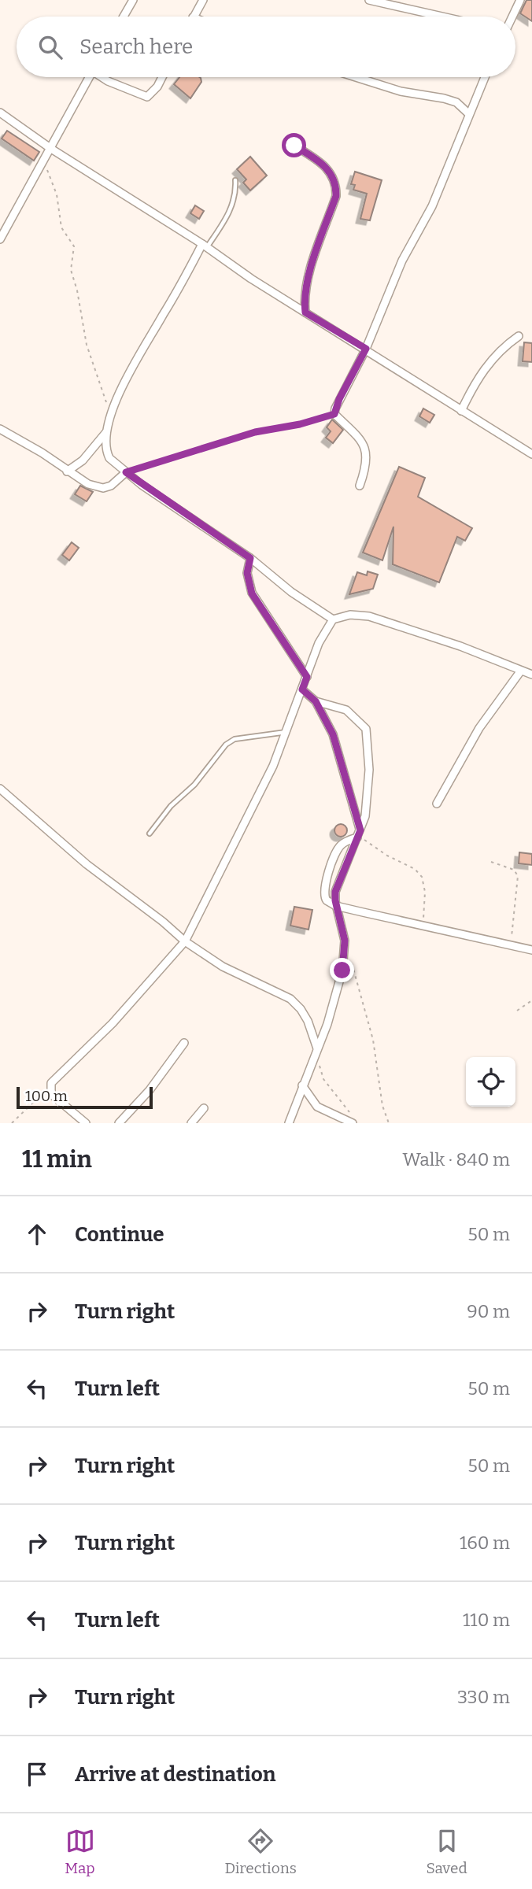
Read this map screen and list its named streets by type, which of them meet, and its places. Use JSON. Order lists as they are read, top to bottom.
{
  "scale_bar": "100 m",
  "page": {
    "search": "Search here",
    "scale": "100 m",
    "heading": ["11 min", "Walk · 840 m"],
    "list": [
      ["Continue", "50 m"],
      ["Turn right", "90 m"],
      ["Turn left", "50 m"],
      ["Turn right", "50 m"],
      ["Turn right", "160 m"],
      ["Turn left", "110 m"],
      ["Turn right", "330 m"],
      "Arrive at destination"
    ],
    "nav": ["Map", "Directions", "Saved"]
  }
}
